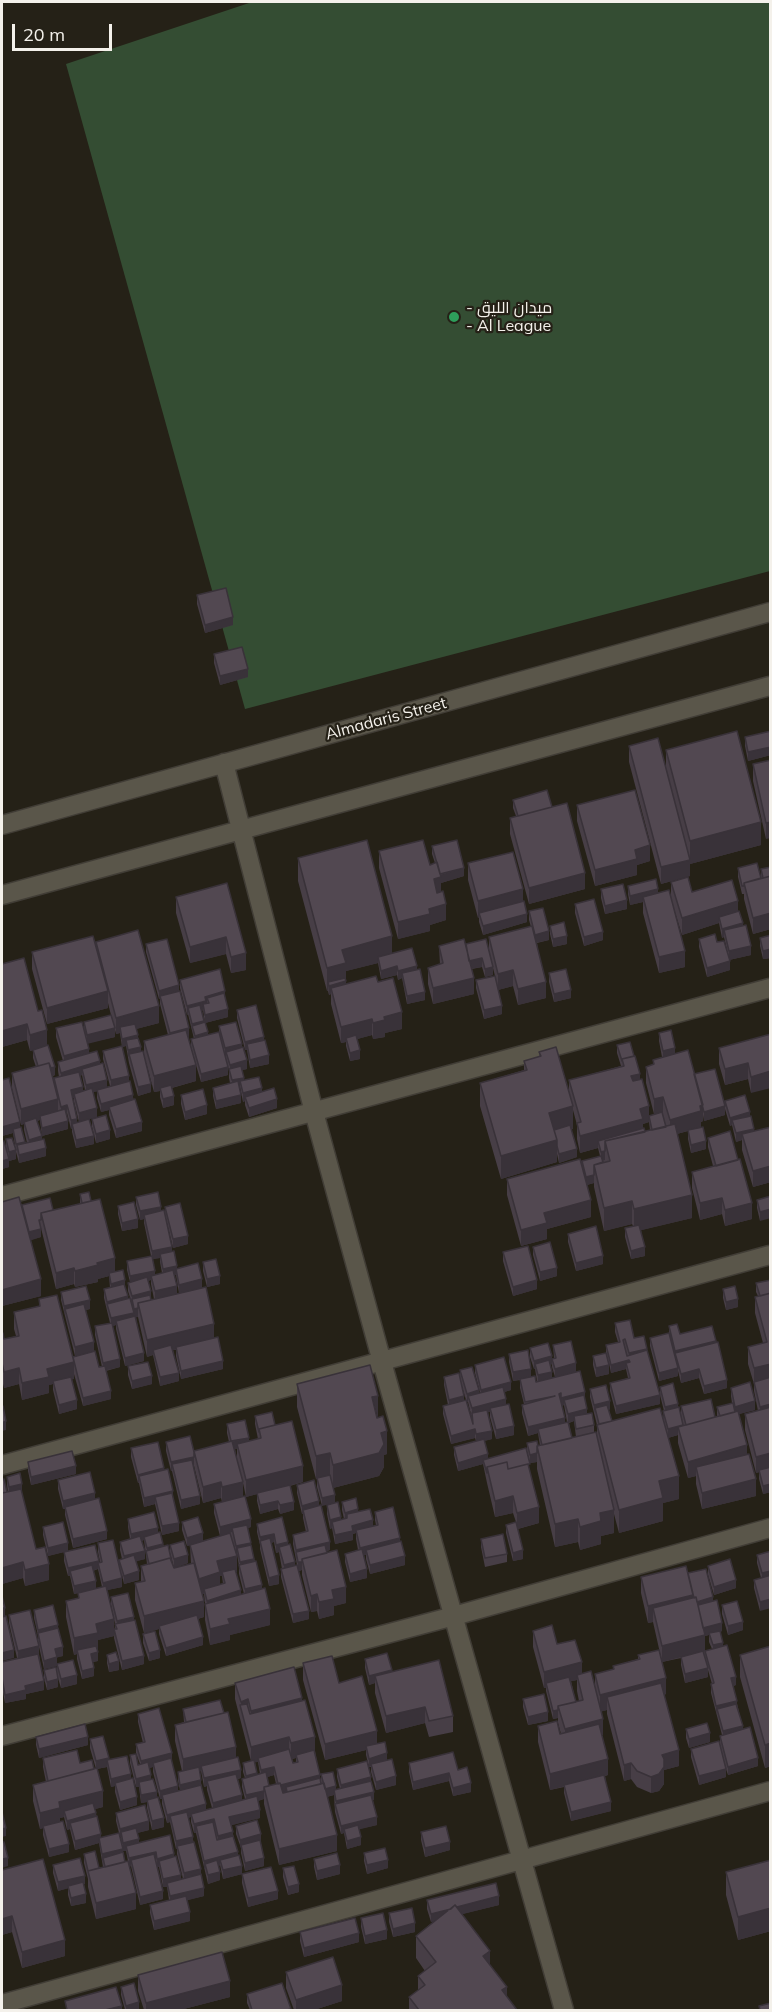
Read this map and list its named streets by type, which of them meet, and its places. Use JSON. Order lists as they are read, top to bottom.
{
  "streets": {
    "street": ["Almadaris Street"]
  },
  "places": ["- ميدان الليق - Al League"],
  "scale_bar": "20 m"
}
